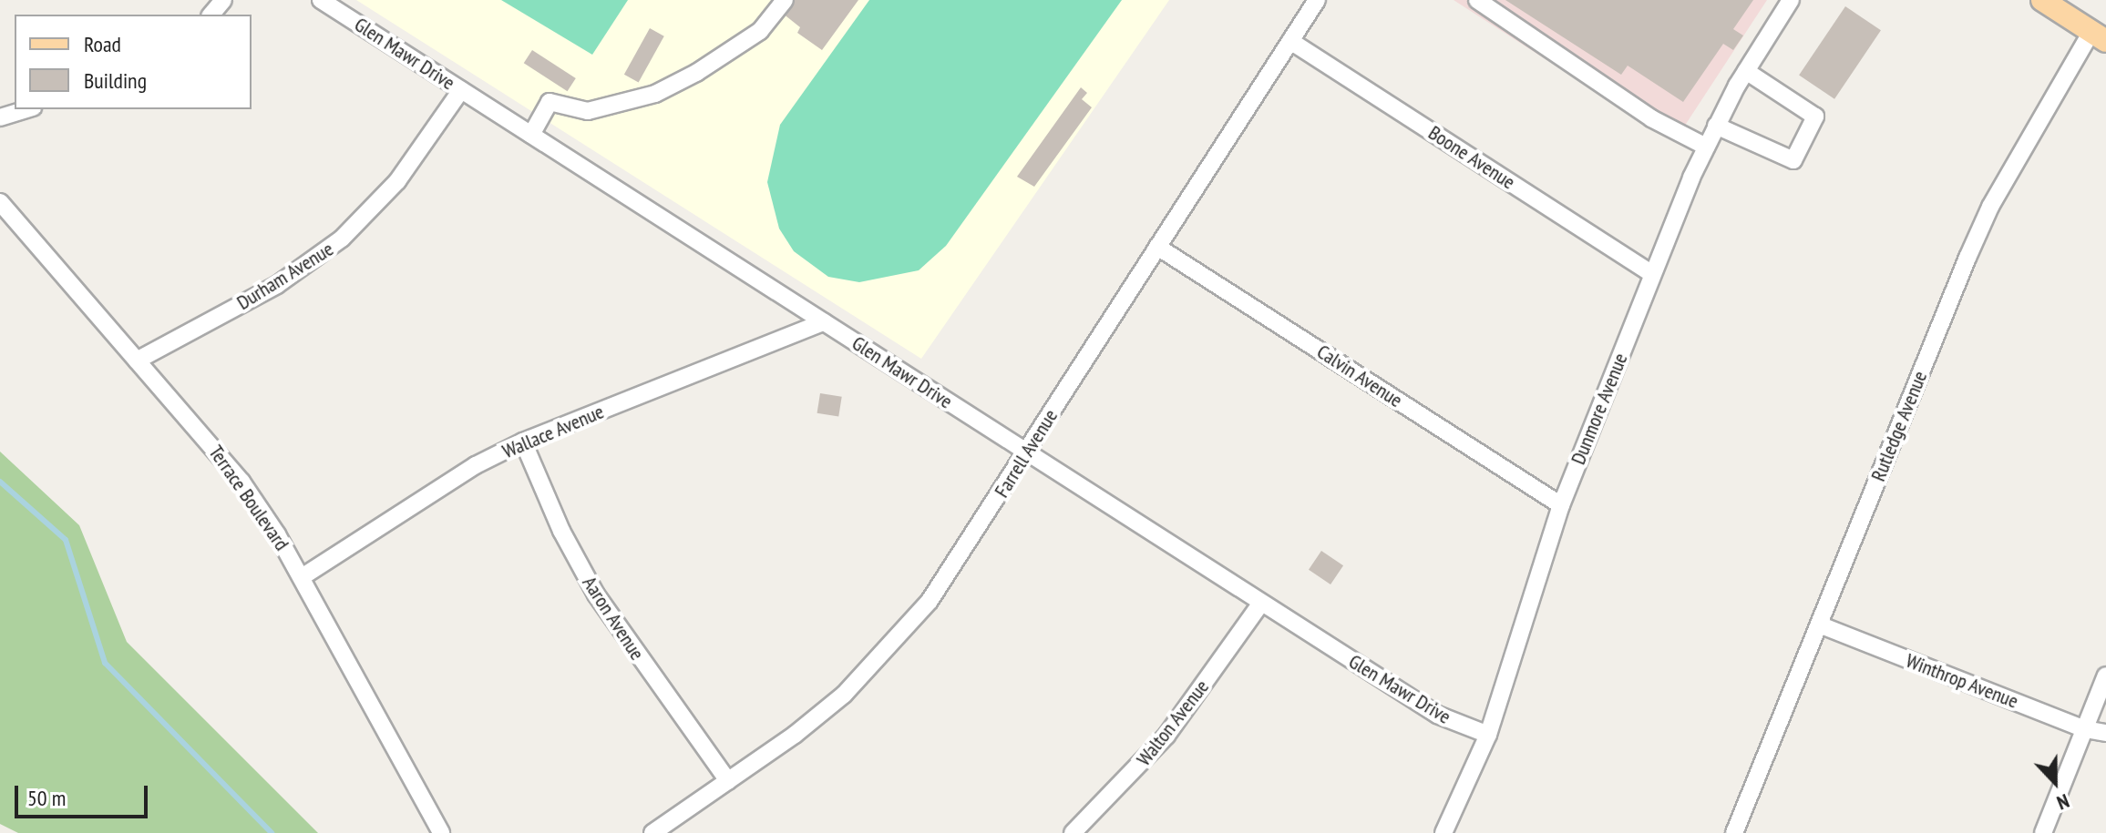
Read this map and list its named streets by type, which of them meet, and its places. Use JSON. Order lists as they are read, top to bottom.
{
  "streets": {
    "street": [
      "Glen Mawr Drive",
      "Boone Avenue",
      "Durham Avenue",
      "Calvin Avenue",
      "Dunmore Avenue",
      "Rutledge Avenue",
      "Wallace Avenue",
      "Farrell Avenue",
      "Terrace Boulevard",
      "Aaron Avenue",
      "Winthrop Avenue",
      "Walton Avenue"
    ]
  },
  "crossings": [
    ["Glen Mawr Drive", "Durham Avenue"],
    ["Glen Mawr Drive", "Dunmore Avenue"],
    ["Glen Mawr Drive", "Wallace Avenue"],
    ["Glen Mawr Drive", "Farrell Avenue"],
    ["Glen Mawr Drive", "Walton Avenue"],
    ["Boone Avenue", "Dunmore Avenue"],
    ["Boone Avenue", "Farrell Avenue"],
    ["Durham Avenue", "Terrace Boulevard"],
    ["Calvin Avenue", "Dunmore Avenue"],
    ["Calvin Avenue", "Farrell Avenue"],
    ["Rutledge Avenue", "Winthrop Avenue"],
    ["Wallace Avenue", "Terrace Boulevard"],
    ["Wallace Avenue", "Aaron Avenue"],
    ["Farrell Avenue", "Aaron Avenue"]
  ],
  "legend": ["Road", "Building"],
  "scale_bar": "50 m",
  "north": "bottom"
}
